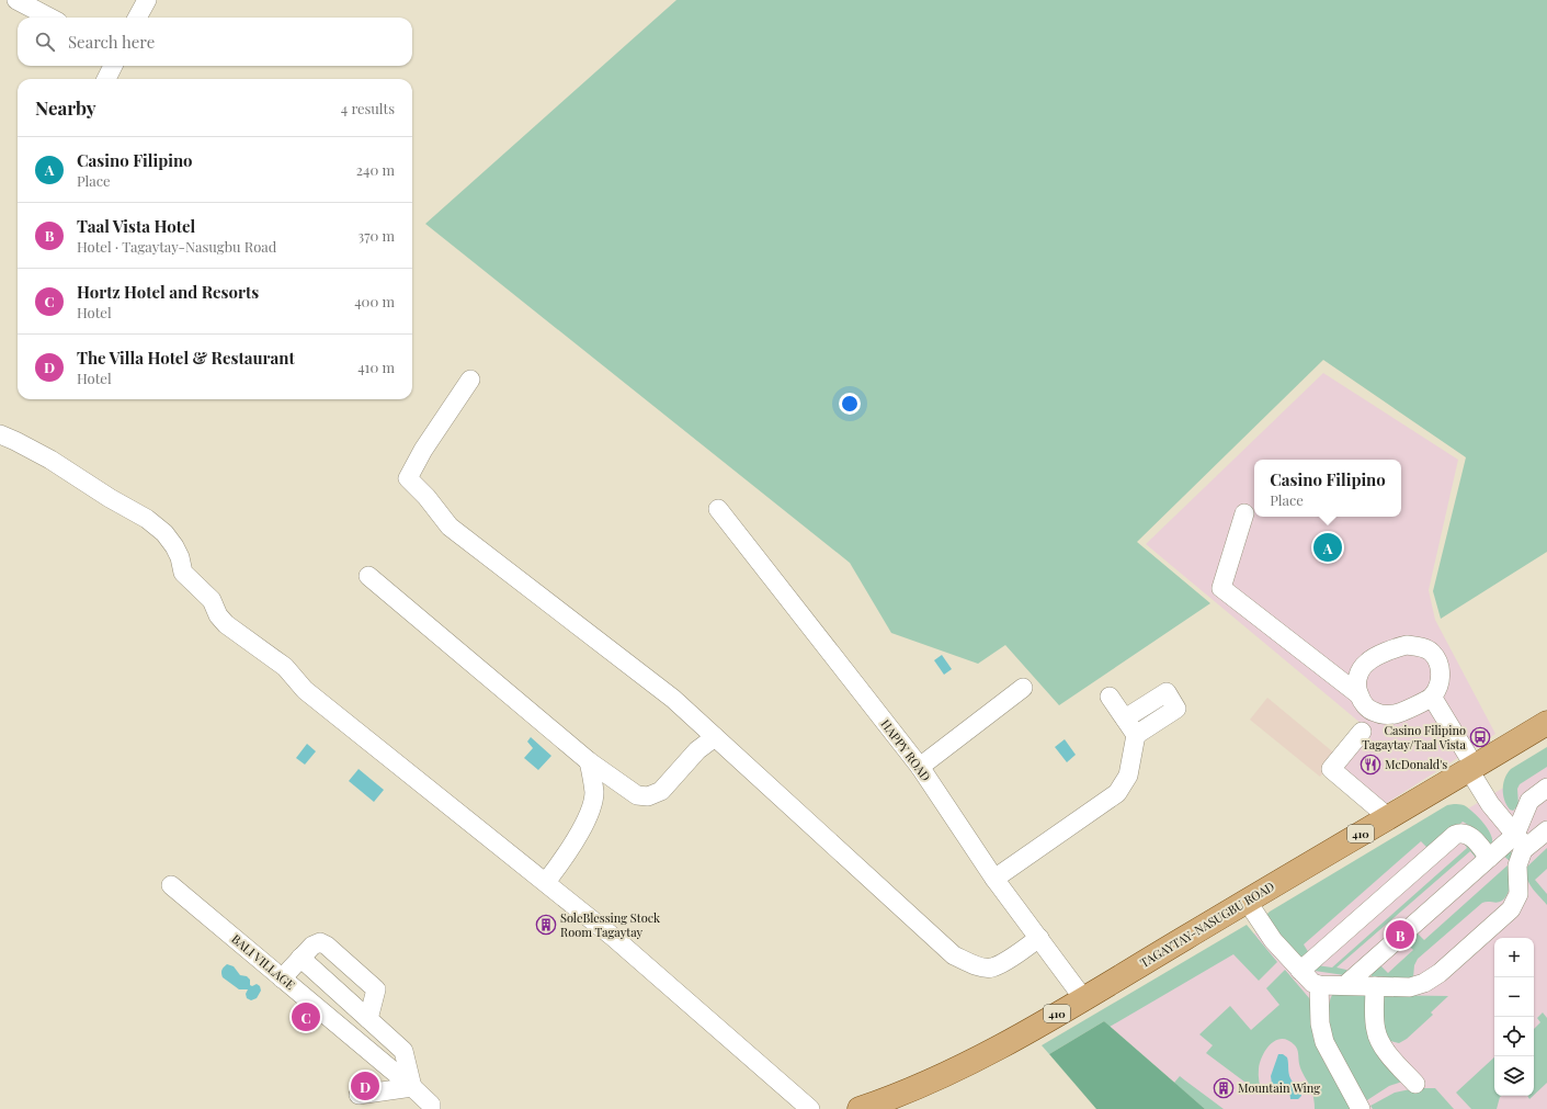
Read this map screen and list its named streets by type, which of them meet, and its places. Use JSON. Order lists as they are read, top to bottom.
{
  "streets": {
    "main road": ["410", "TAGAYTAY-NASUGBU ROAD"],
    "street": ["HAPPY ROAD", "BALI VILLAGE"]
  },
  "crossings": [
    ["HAPPY ROAD", "TAGAYTAY-NASUGBU ROAD"]
  ],
  "places": {
    "bus stop": ["Casino Filipino Tagaytay/Taal Vista"],
    "restaurant": ["McDonald's"],
    "building": ["SoleBlessing Stock Room Tagaytay", "Mountain Wing"]
  },
  "page": {
    "search": "Search here",
    "heading": ["Nearby", "4 results"],
    "list": [
      {
        "mark": "A",
        "name": "Casino Filipino",
        "note": "Place",
        "value": "240 m"
      },
      {
        "mark": "B",
        "name": "Taal Vista Hotel",
        "note": "Hotel · Tagaytay-Nasugbu Road",
        "value": "370 m"
      },
      {
        "mark": "C",
        "name": "Hortz Hotel and Resorts",
        "note": "Hotel",
        "value": "400 m"
      },
      {
        "mark": "D",
        "name": "The Villa Hotel & Restaurant",
        "note": "Hotel",
        "value": "410 m"
      }
    ],
    "popup": ["Casino Filipino", "Place"],
    "pins": [
      "A",
      "B",
      "C",
      "D"
    ],
    "map_buttons": ["+", "−"]
  }
}
